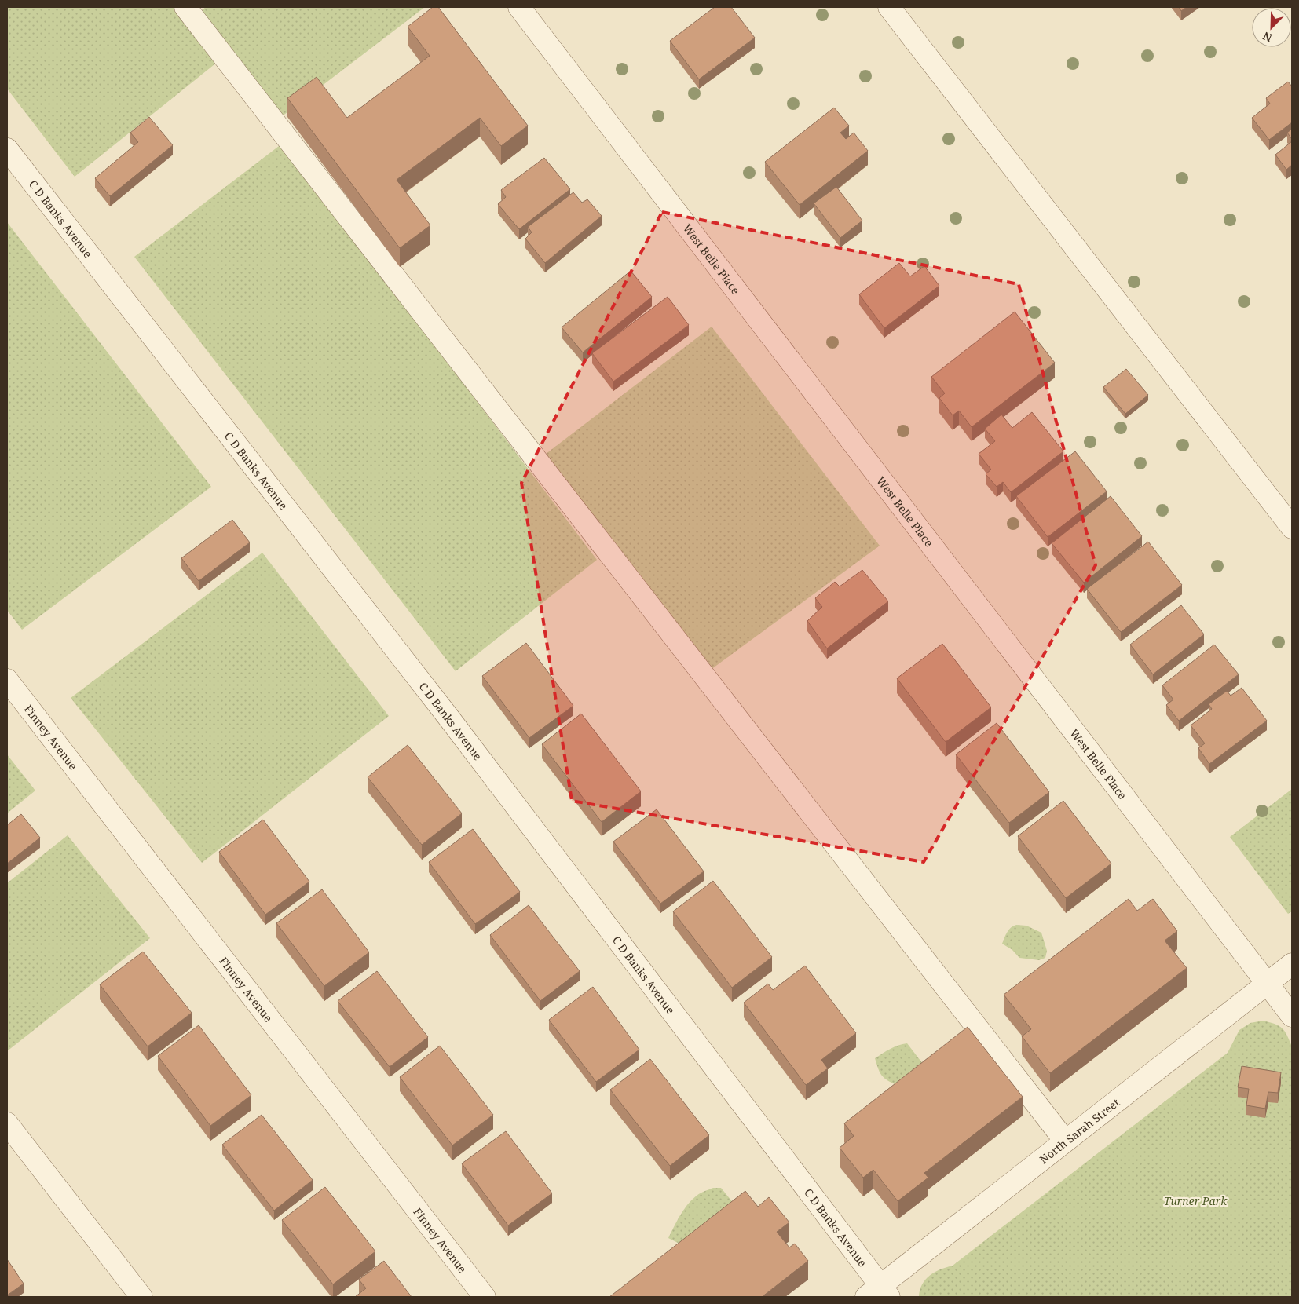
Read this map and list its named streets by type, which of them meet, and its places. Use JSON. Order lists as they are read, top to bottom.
{
  "streets": {
    "street": [
      "C D Banks Avenue",
      "West Belle Place",
      "Finney Avenue",
      "North Sarah Street"
    ]
  },
  "crossings": [
    ["C D Banks Avenue", "North Sarah Street"],
    ["West Belle Place", "North Sarah Street"]
  ],
  "parks": ["Turner Park"],
  "north": "bottom left"
}
